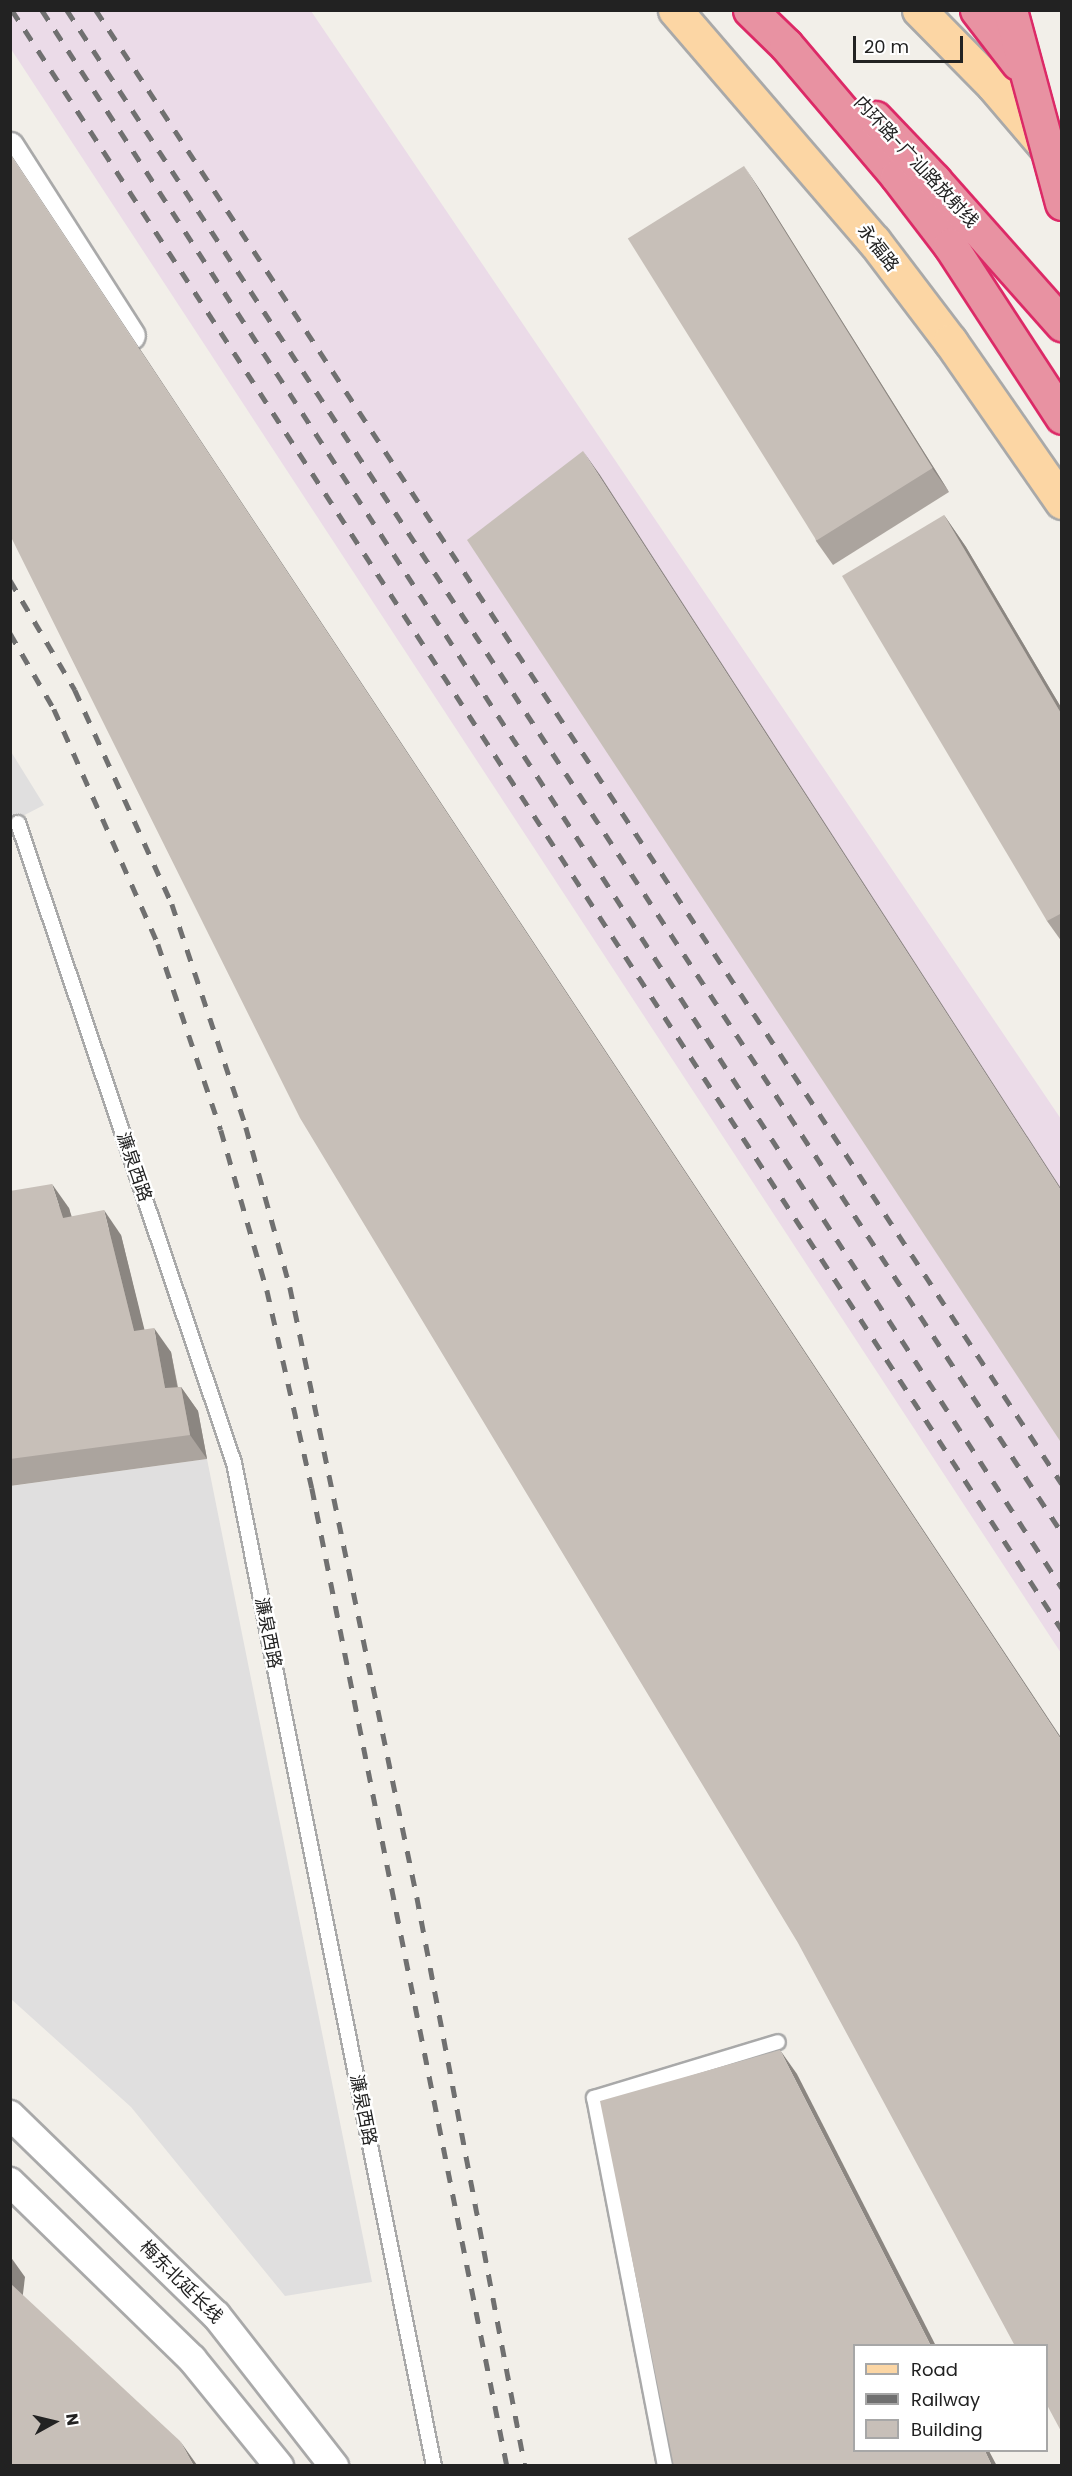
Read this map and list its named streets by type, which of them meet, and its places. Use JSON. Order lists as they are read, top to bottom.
{
  "streets": {
    "highway": ["内环路-广汕路放射线"],
    "main road": ["永福路"],
    "street": ["梅东北延长线"],
    "lane": ["濂泉西路"]
  },
  "legend": ["Road", "Railway", "Building"],
  "scale_bar": "20 m",
  "north": "right"
}
